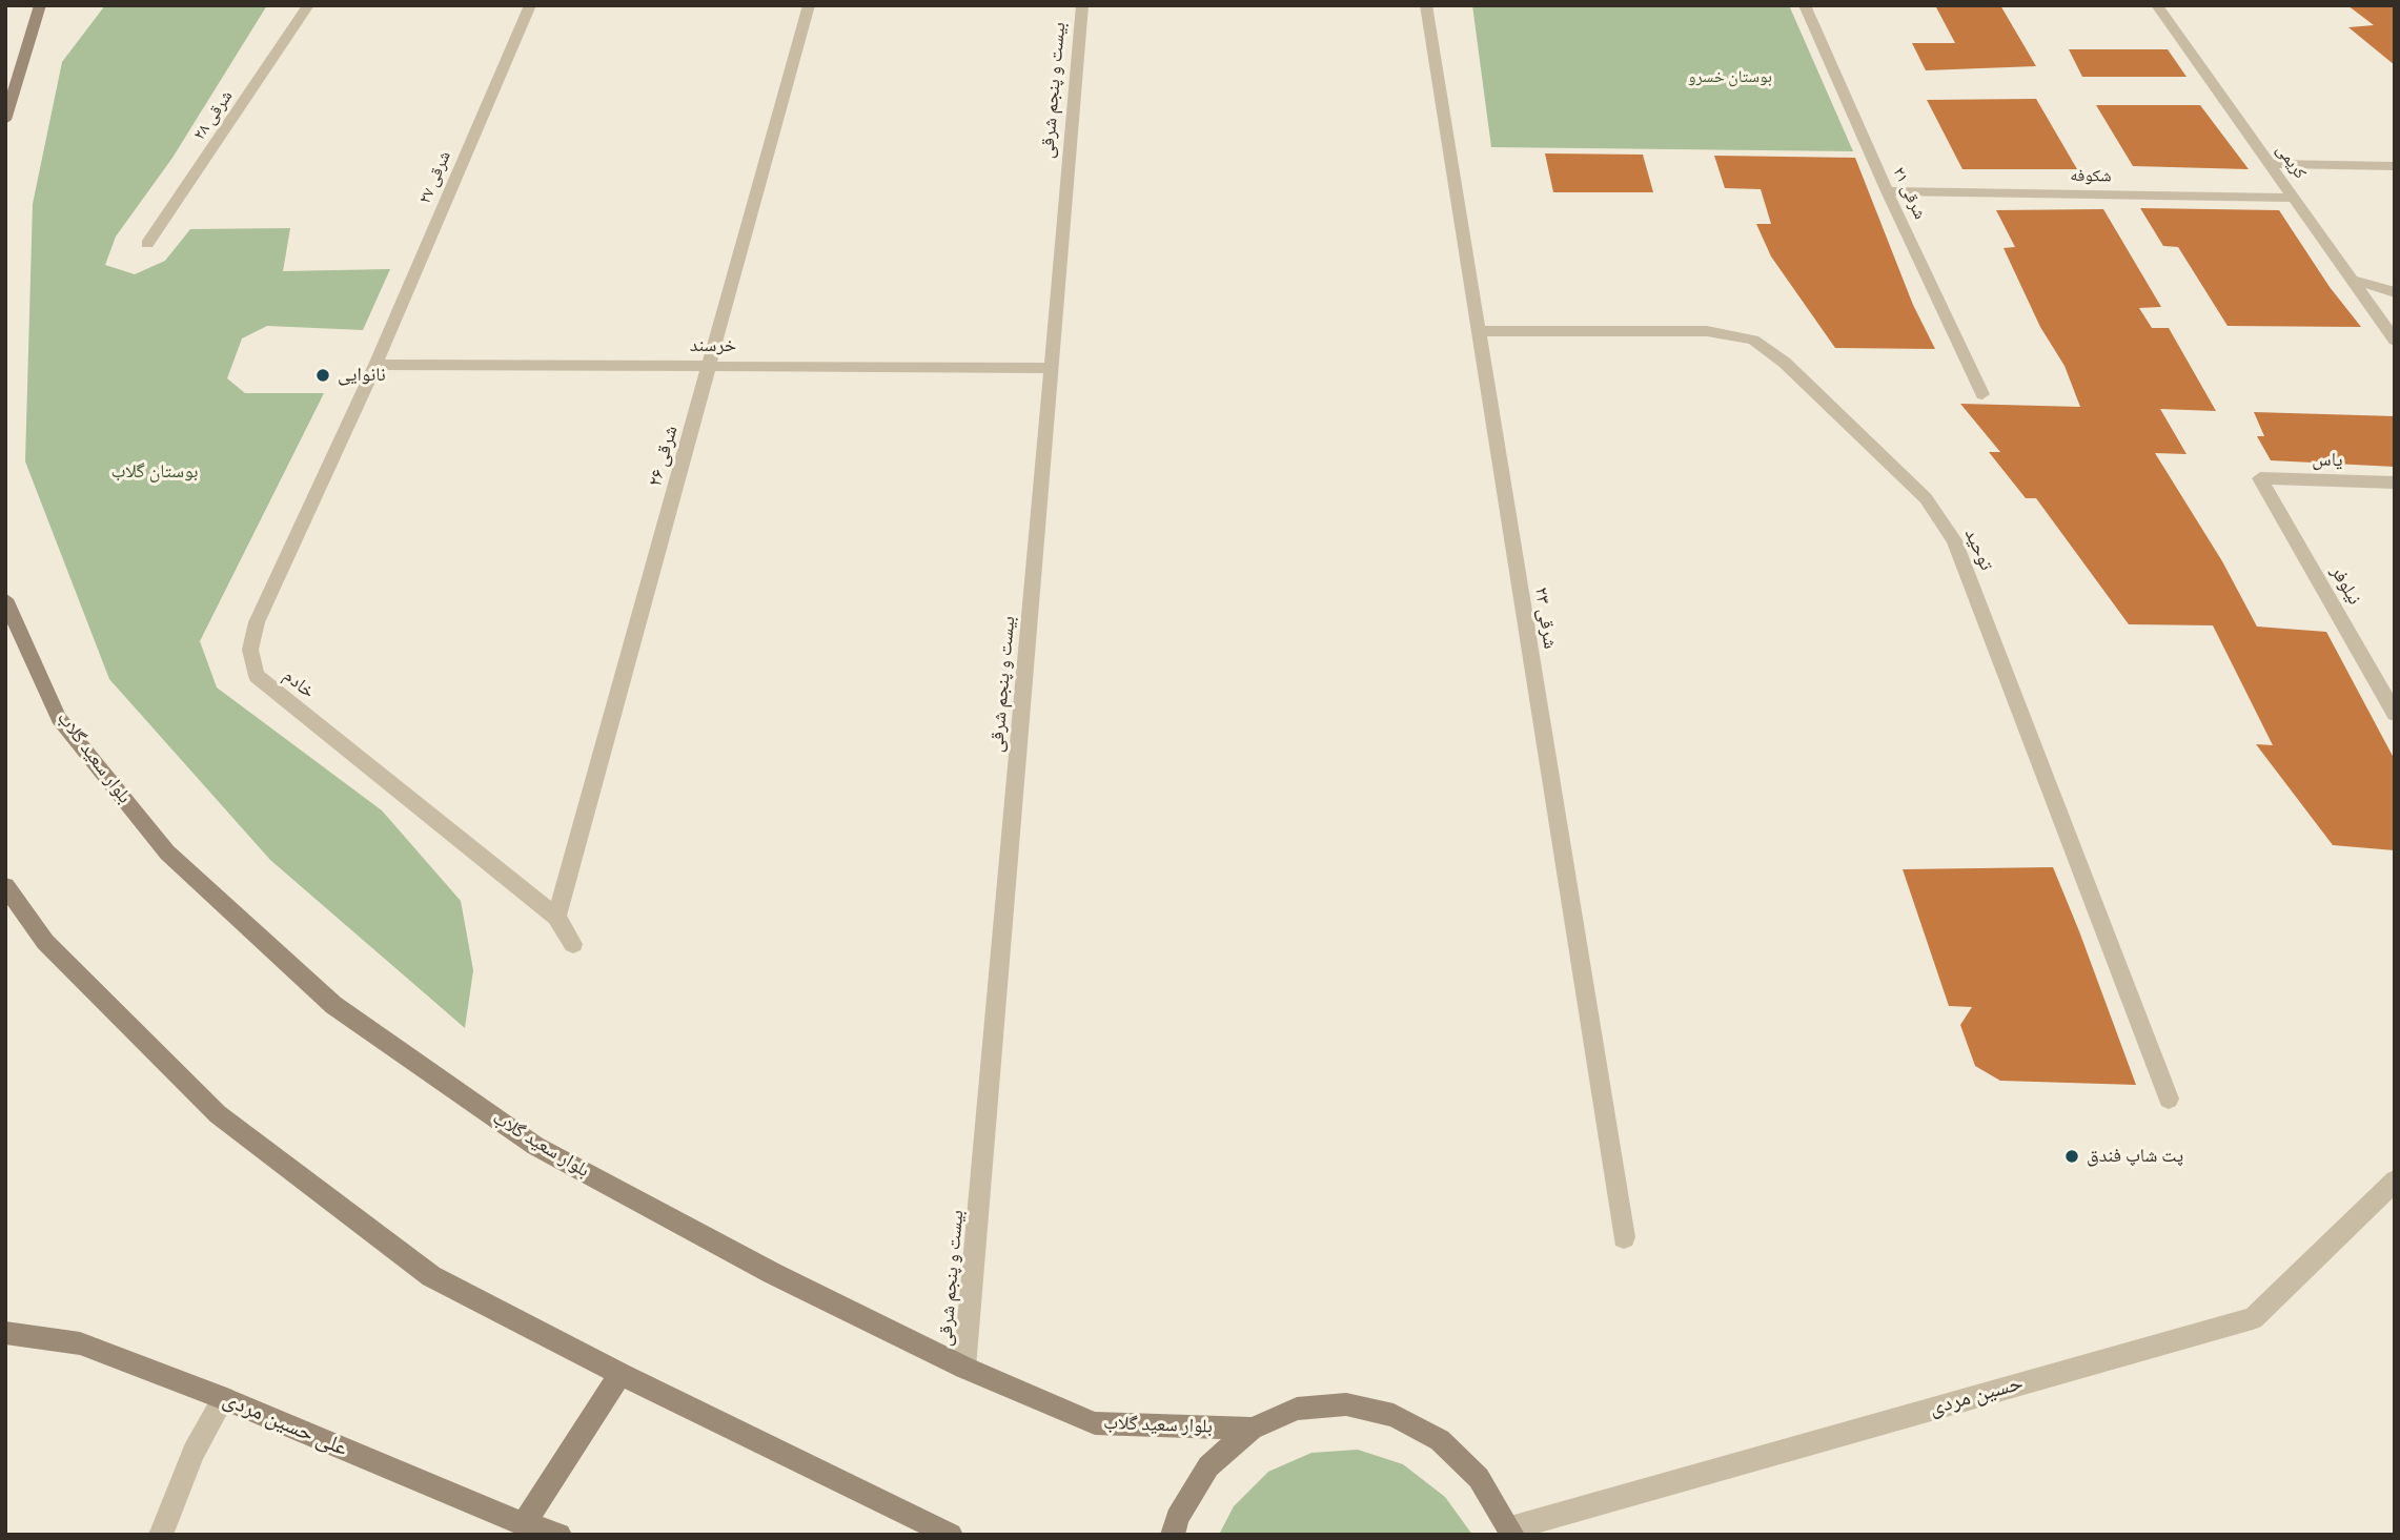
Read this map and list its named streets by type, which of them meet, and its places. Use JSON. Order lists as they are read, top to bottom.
{
  "streets": {
    "main road": ["بلوار سعید گلاب", "علی حسین مردی"],
    "street": [
      "بیست و پنجم شرقی",
      "۲۸ شرقی",
      "کریمی",
      "شکوفه",
      "۲۷ شرقی",
      "۲۱ شرقی",
      "خرسند",
      "۲۶ شرقی",
      "یاس",
      "توحید",
      "نیلوفر",
      "۲۳ شرقی",
      "خادم",
      "حسین مردی"
    ]
  },
  "crossings": [
    ["بیست و پنجم شرقی", "خرسند"],
    ["بیست و پنجم شرقی", "بلوار سعید گلاب"],
    ["کریمی", "شکوفه"],
    ["شکوفه", "۲۱ شرقی"],
    ["۲۷ شرقی", "خرسند"],
    ["۲۷ شرقی", "خادم"],
    ["خرسند", "۲۶ شرقی"],
    ["خرسند", "خادم"],
    ["۲۶ شرقی", "خادم"],
    ["یاس", "نیلوفر"],
    ["توحید", "۲۳ شرقی"]
  ],
  "parks": ["بوستان خسرو", "بوستان گلاب"],
  "places": ["نانوایی", "پت شاپ فندق"]
}
